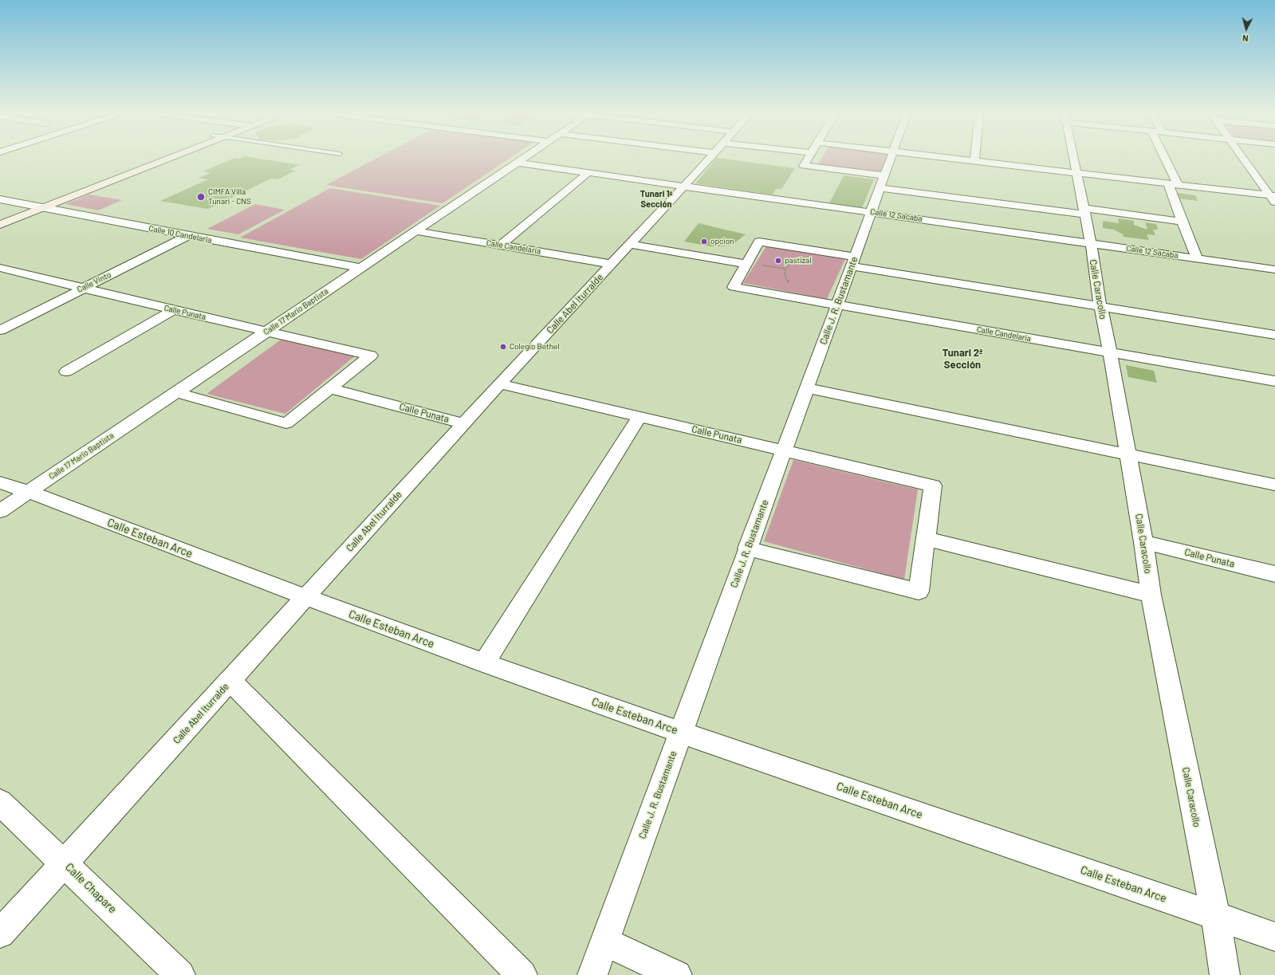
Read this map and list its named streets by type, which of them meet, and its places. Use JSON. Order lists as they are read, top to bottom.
{
  "streets": {
    "street": [
      "Calle 12 Sacaba",
      "Calle 10 Candelaria",
      "Calle Candelaria",
      "Calle Vinto",
      "Calle Caracollo",
      "Calle J. R. Bustamante",
      "Calle Abel Iturralde",
      "Calle 17 Mario Baptista",
      "Calle Punata",
      "Calle Esteban Arce",
      "Calle Chapare"
    ]
  },
  "crossings": [
    ["Calle 12 Sacaba", "Calle Caracollo"],
    ["Calle 12 Sacaba", "Calle J. R. Bustamante"],
    ["Calle 12 Sacaba", "Calle Abel Iturralde"],
    ["Calle 12 Sacaba", "Calle 17 Mario Baptista"],
    ["Calle 10 Candelaria", "Calle Vinto"],
    ["Calle 10 Candelaria", "Calle 17 Mario Baptista"],
    ["Calle Candelaria", "Calle Caracollo"],
    ["Calle Candelaria", "Calle J. R. Bustamante"],
    ["Calle Candelaria", "Calle Abel Iturralde"],
    ["Calle Candelaria", "Calle 17 Mario Baptista"],
    ["Calle Vinto", "Calle Punata"],
    ["Calle Caracollo", "Calle Punata"],
    ["Calle Caracollo", "Calle Esteban Arce"],
    ["Calle J. R. Bustamante", "Calle Punata"],
    ["Calle J. R. Bustamante", "Calle Esteban Arce"],
    ["Calle Abel Iturralde", "Calle Punata"],
    ["Calle Abel Iturralde", "Calle Esteban Arce"],
    ["Calle Abel Iturralde", "Calle Chapare"],
    ["Calle 17 Mario Baptista", "Calle Punata"],
    ["Calle 17 Mario Baptista", "Calle Esteban Arce"]
  ],
  "districts": ["Tunari 1ª Sección", "Tunari 2ª Sección"],
  "places": [
    "CIMFA Villa Tunari - CNS",
    "opcion",
    "pastizal",
    "Colegio Bethel"
  ],
  "north": "bottom"
}
